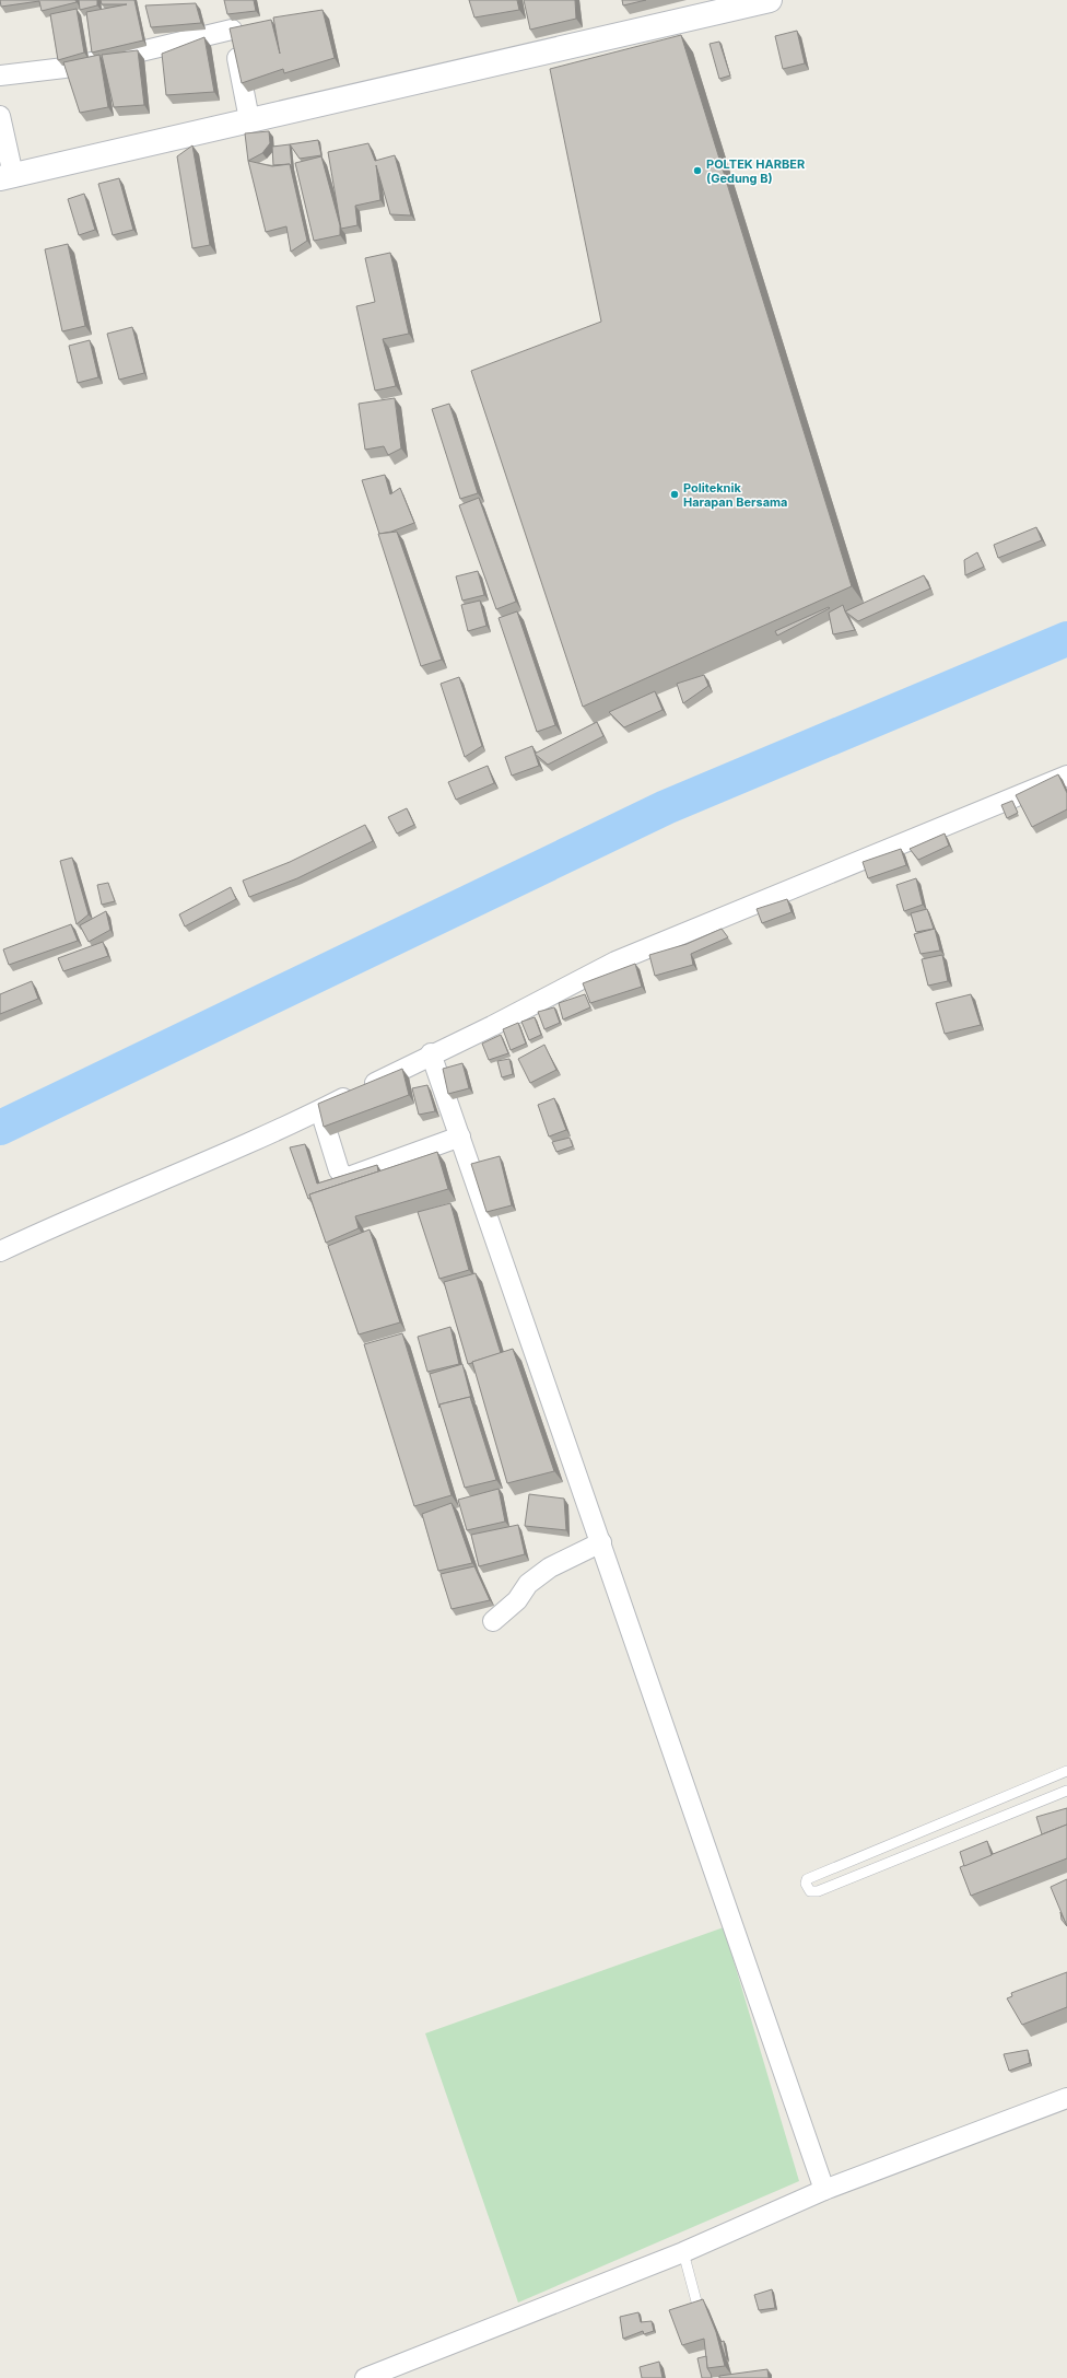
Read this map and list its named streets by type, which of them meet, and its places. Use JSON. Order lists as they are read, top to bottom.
{
  "places": ["POLTEK HARBER (Gedung B)", "Politeknik Harapan Bersama"]
}
